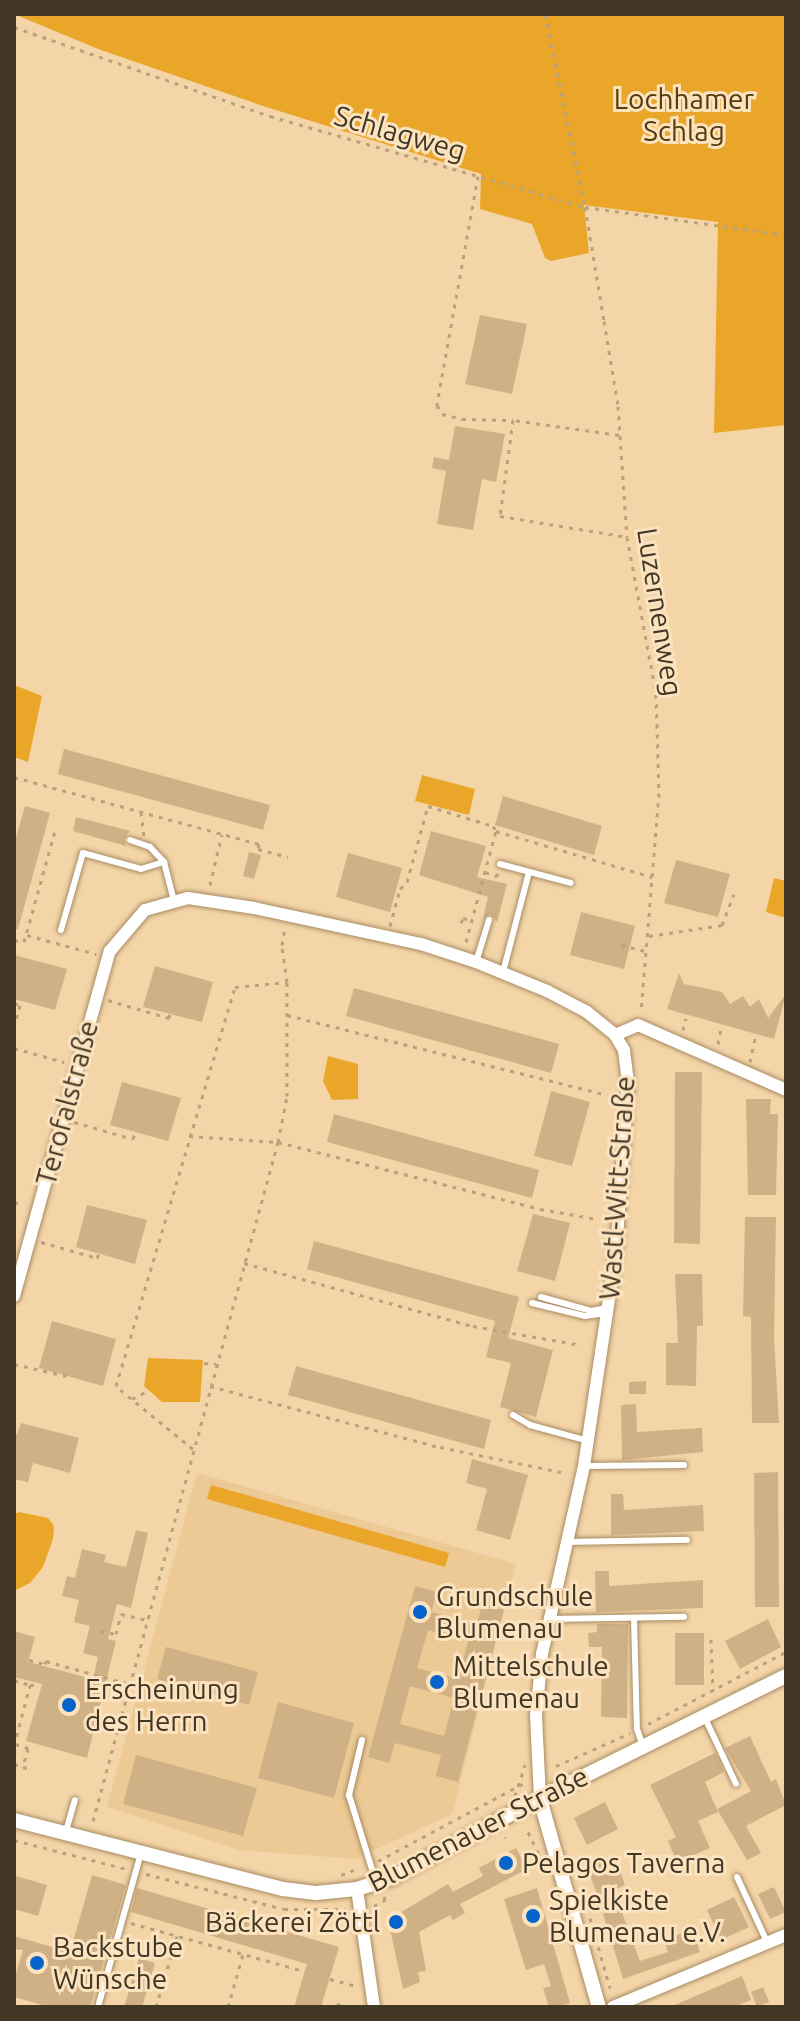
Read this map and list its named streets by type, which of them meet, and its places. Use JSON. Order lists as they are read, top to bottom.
{
  "streets": {
    "street": ["Terofalstraße", "Wastl-Witt-Straße", "Blumenauer Straße"],
    "path": ["Schlagweg", "Luzernenweg"]
  },
  "crossings": [
    ["Schlagweg", "Luzernenweg"],
    ["Terofalstraße", "Wastl-Witt-Straße"],
    ["Wastl-Witt-Straße", "Blumenauer Straße"]
  ],
  "parks": ["Lochhamer Schlag"],
  "places": [
    "Grundschule Blumenau",
    "Mittelschule Blumenau",
    "Erscheinung des Herrn",
    "Pelagos Taverna",
    "Spielkiste Blumenau e.V.",
    "Bäckerei Zöttl",
    "Backstube Wünsche"
  ]
}
